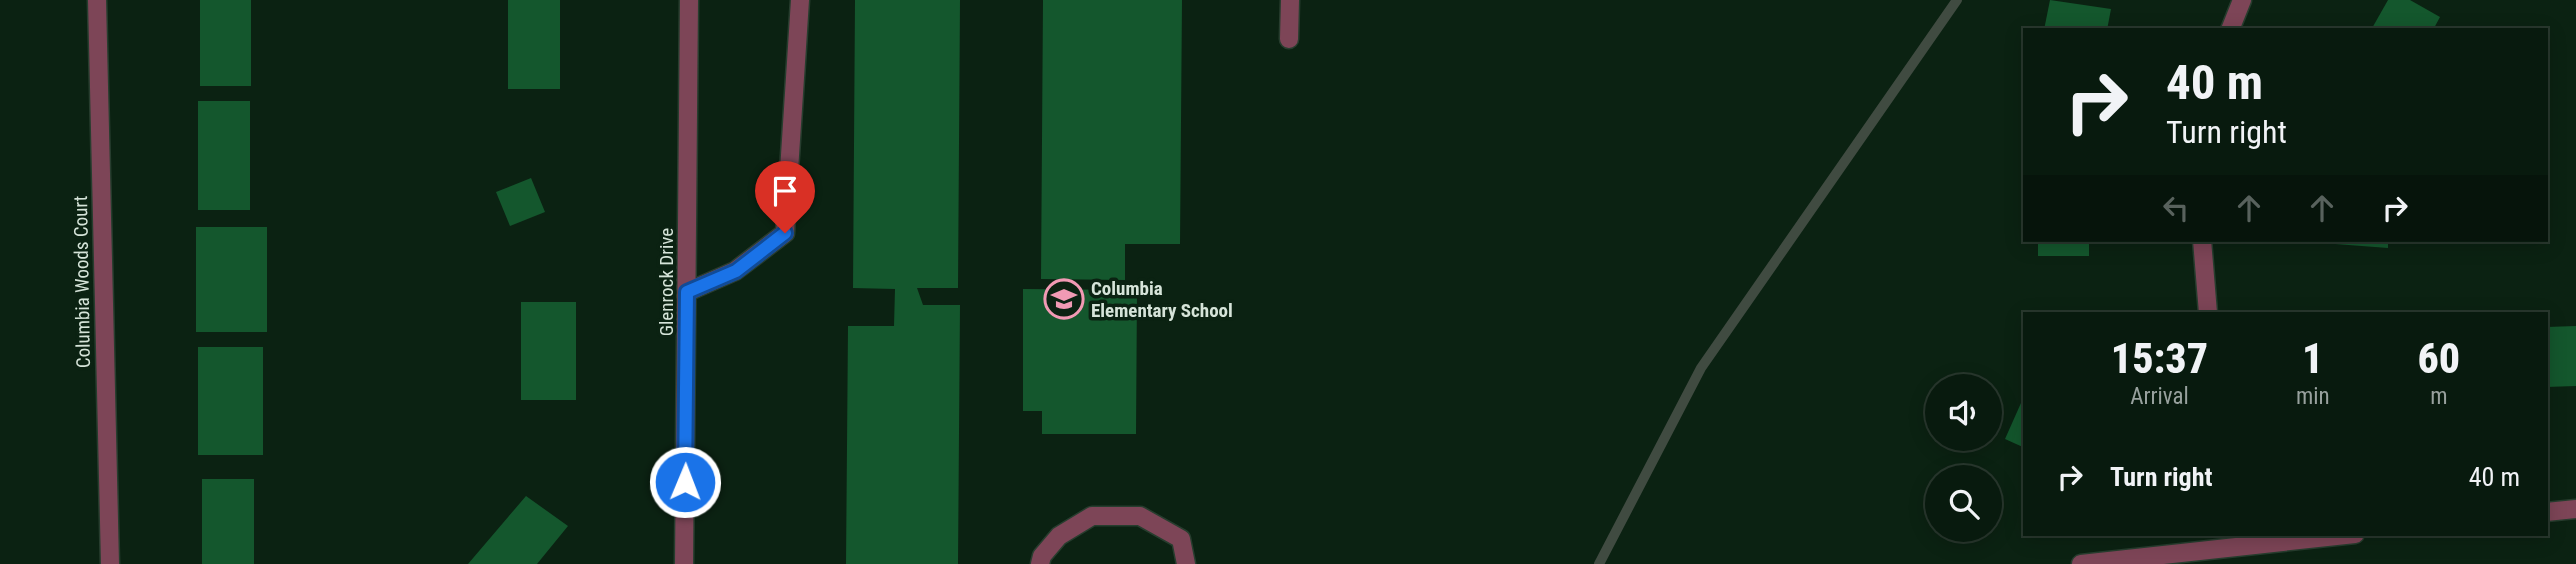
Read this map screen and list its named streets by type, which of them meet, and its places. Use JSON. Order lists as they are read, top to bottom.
{
  "streets": {
    "street": ["Columbia Woods Court", "Glenrock Drive"]
  },
  "places": {
    "school or university": ["Columbia Elementary School"]
  },
  "page": {
    "turn": ["40 m", "Turn right"],
    "eta": [
      "15:37",
      "Arrival",
      "1",
      "min",
      "60",
      "m"
    ],
    "list": [
      {
        "name": "Turn right",
        "value": "40 m"
      }
    ]
  }
}
